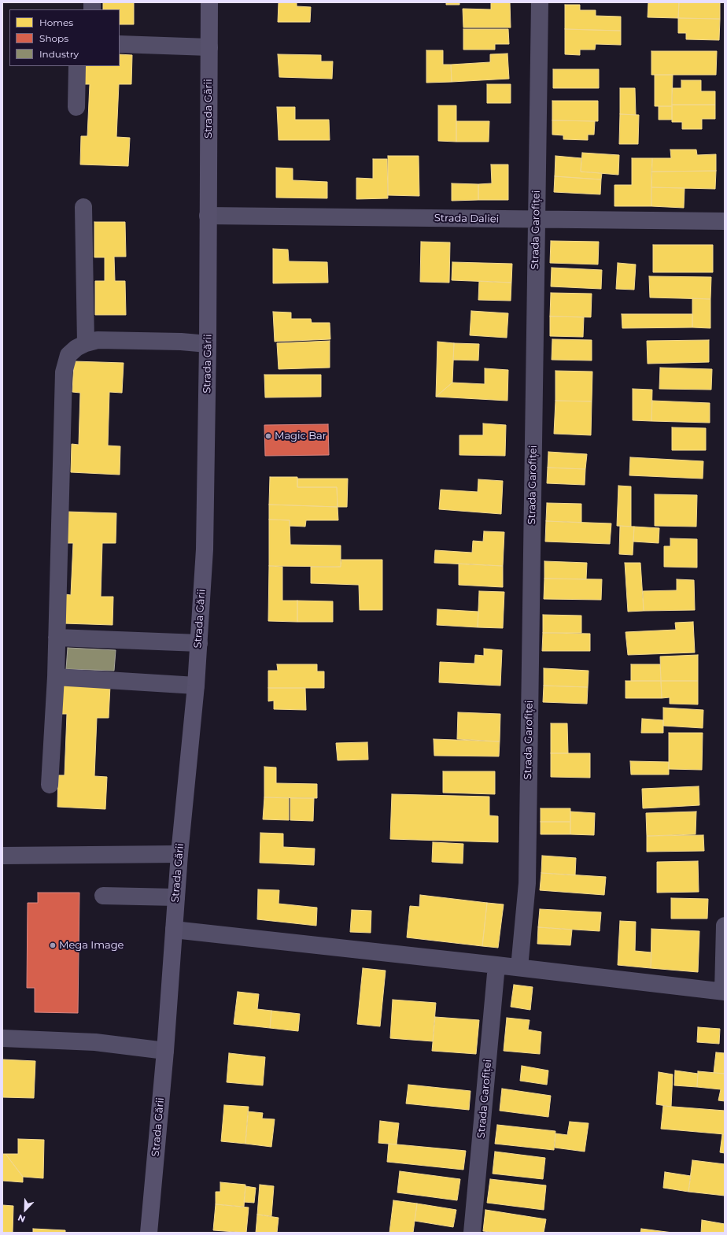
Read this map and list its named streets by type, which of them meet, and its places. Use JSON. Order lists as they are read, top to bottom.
{
  "streets": {
    "main road": ["Strada Gării"],
    "street": ["Strada Daliei", "Strada Garofiței"]
  },
  "crossings": [
    ["Strada Gării", "Strada Daliei"],
    ["Strada Daliei", "Strada Garofiței"]
  ],
  "places": ["Magic Bar", "Mega Image"],
  "legend": ["Homes", "Shops", "Industry"],
  "north": "bottom left"
}
